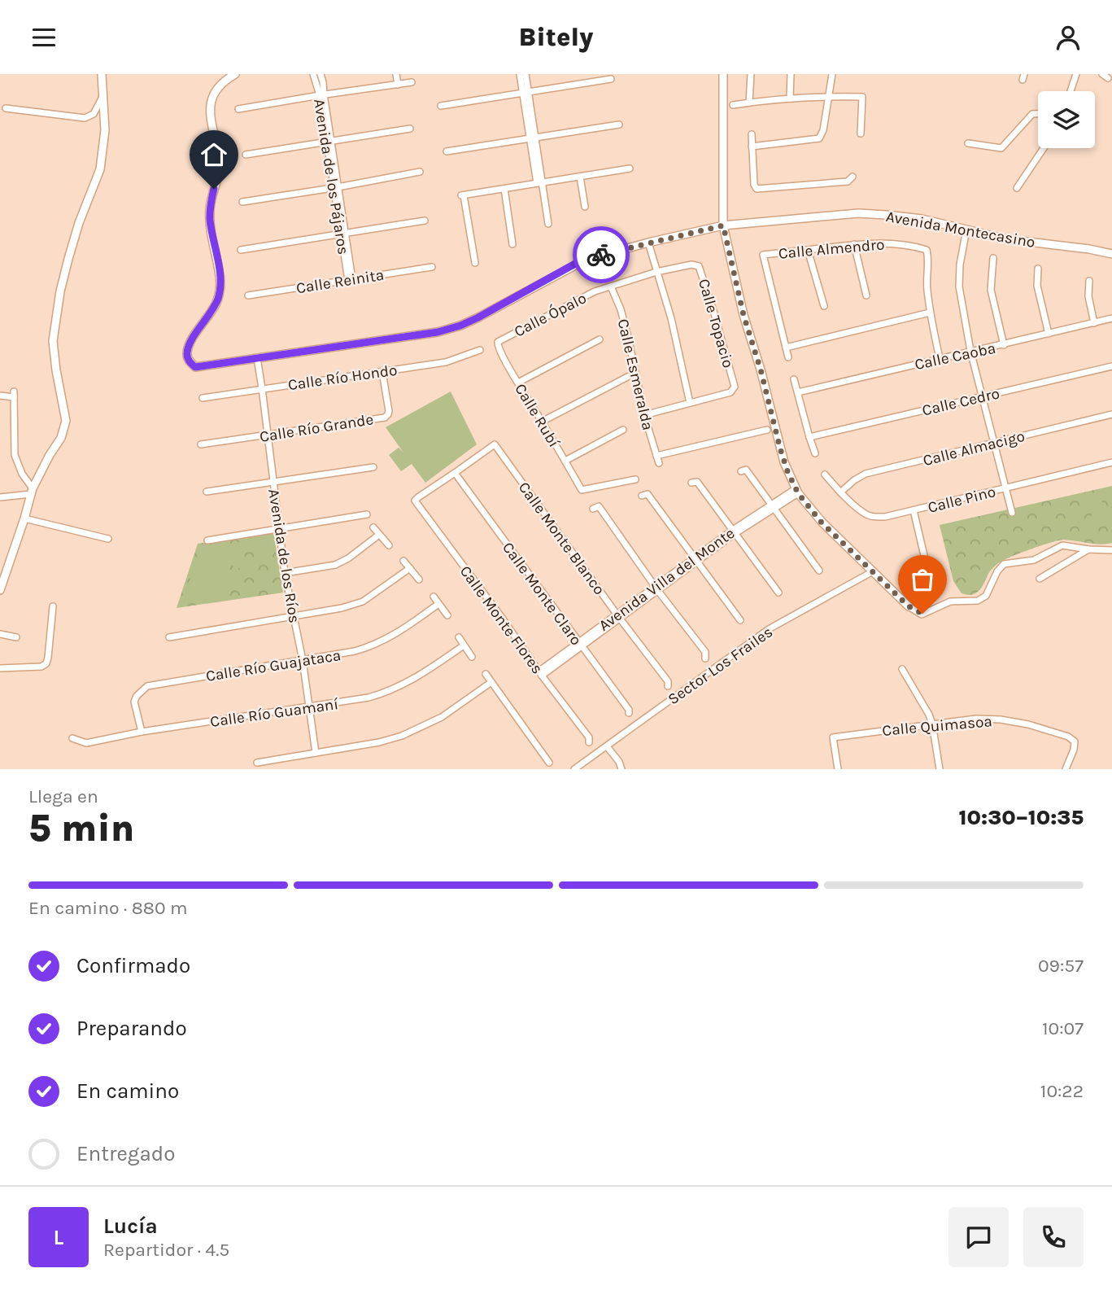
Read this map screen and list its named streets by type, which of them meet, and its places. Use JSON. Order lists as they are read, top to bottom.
{
  "streets": {
    "street": [
      "Avenida de los Pájaros",
      "Avenida Montecasino",
      "Calle Almendro",
      "Calle Reinita",
      "Calle Ópalo",
      "Calle Topacio",
      "Calle Caoba",
      "Calle Esmeralda",
      "Calle Río Hondo",
      "Calle Cedro",
      "Calle Rubí",
      "Calle Río Grande",
      "Calle Almacigo",
      "Calle Pino",
      "Calle Monte Blanco",
      "Avenida de los Ríos",
      "Avenida Villa del Monte",
      "Calle Monte Claro",
      "Calle Monte Flores",
      "Calle Río Guajataca",
      "Sector Los Frailes",
      "Calle Río Guamaní",
      "Calle Quimasoa"
    ]
  },
  "crossings": [
    ["Avenida de los Pájaros", "Calle Reinita"],
    ["Avenida Montecasino", "Avenida de los Ríos"],
    ["Calle Almendro", "Calle Caoba"],
    ["Calle Ópalo", "Calle Topacio"],
    ["Calle Ópalo", "Calle Esmeralda"],
    ["Calle Ópalo", "Calle Rubí"],
    ["Calle Topacio", "Calle Esmeralda"],
    ["Calle Río Hondo", "Calle Río Grande"],
    ["Calle Río Hondo", "Avenida de los Ríos"],
    ["Calle Río Grande", "Avenida de los Ríos"],
    ["Calle Almacigo", "Calle Pino"],
    ["Calle Monte Blanco", "Avenida Villa del Monte"],
    ["Calle Monte Blanco", "Calle Monte Claro"],
    ["Calle Monte Blanco", "Calle Monte Flores"],
    ["Avenida de los Ríos", "Calle Río Guajataca"],
    ["Avenida de los Ríos", "Calle Río Guamaní"],
    ["Avenida Villa del Monte", "Calle Monte Claro"],
    ["Avenida Villa del Monte", "Calle Monte Flores"],
    ["Calle Monte Claro", "Calle Monte Flores"],
    ["Calle Río Guajataca", "Calle Río Guamaní"]
  ],
  "page": {
    "header": "Bitely",
    "heading": ["5 min", "Llega en", "10:30–10:35"],
    "panel": ["Lucía", "Repartidor · 4.5"],
    "bar": "En camino · 880 m",
    "list": [
      ["Confirmado", "09:57"],
      ["Preparando", "10:07"],
      ["En camino", "10:22"],
      "Entregado"
    ],
    "round": "L"
  }
}
